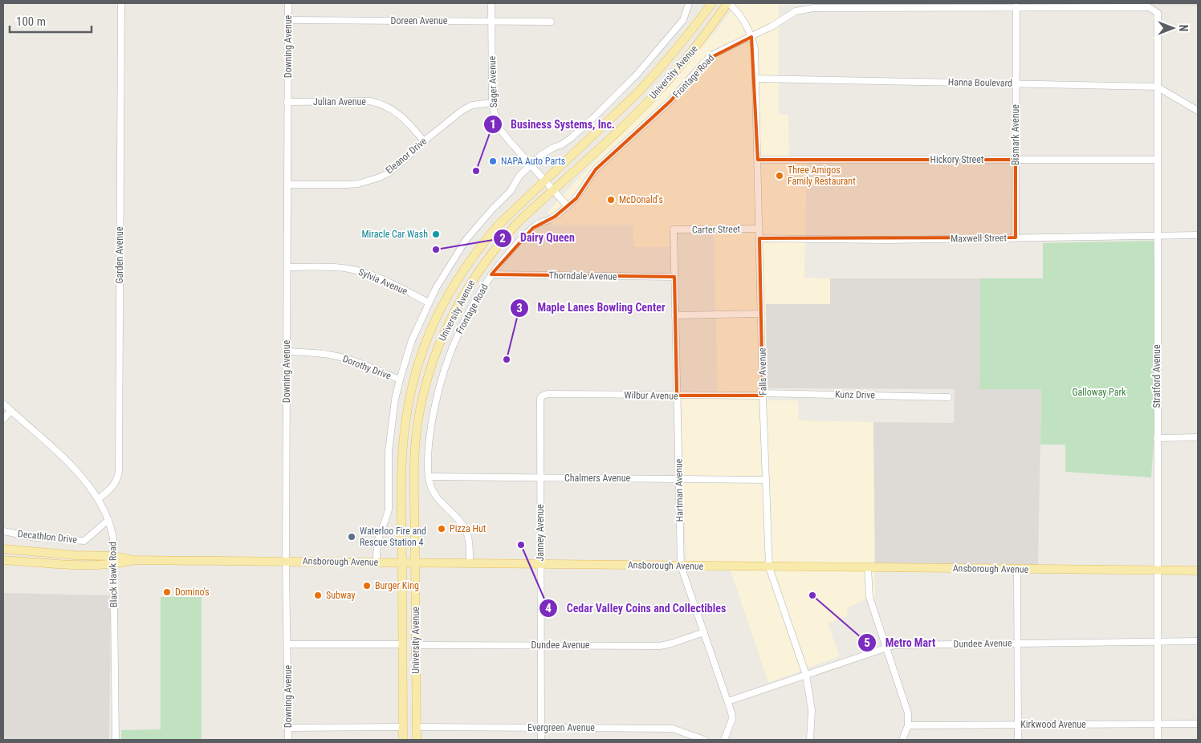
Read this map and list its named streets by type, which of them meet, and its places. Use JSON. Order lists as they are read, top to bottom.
{
  "streets": {
    "main road": ["University Avenue", "Ansborough Avenue"],
    "street": [
      "Doreen Avenue",
      "Downing Avenue",
      "Frontage Road",
      "Sager Avenue",
      "Hanna Boulevard",
      "Julian Avenue",
      "Bismark Avenue",
      "Eleanor Drive",
      "Hickory Street",
      "Carter Street",
      "Maxwell Street",
      "Garden Avenue",
      "Thorndale Avenue",
      "Sylvia Avenue",
      "Dorothy Drive",
      "Falls Avenue",
      "Stratford Avenue",
      "Kunz Drive",
      "Wilbur Avenue",
      "Chalmers Avenue",
      "Hartman Avenue",
      "Janney Avenue",
      "Decathlon Drive",
      "Black Hawk Road",
      "Dundee Avenue",
      "Kirkwood Avenue",
      "Evergreen Avenue"
    ]
  },
  "crossings": [
    ["Doreen Avenue", "Downing Avenue"],
    ["Doreen Avenue", "Sager Avenue"],
    ["Downing Avenue", "Julian Avenue"],
    ["Downing Avenue", "Eleanor Drive"],
    ["Downing Avenue", "Sylvia Avenue"],
    ["Downing Avenue", "Dorothy Drive"],
    ["Downing Avenue", "Ansborough Avenue"],
    ["University Avenue", "Sager Avenue"],
    ["University Avenue", "Falls Avenue"],
    ["University Avenue", "Ansborough Avenue"],
    ["University Avenue", "Dundee Avenue"],
    ["University Avenue", "Evergreen Avenue"],
    ["Frontage Road", "Sager Avenue"],
    ["Frontage Road", "Bismark Avenue"],
    ["Frontage Road", "Thorndale Avenue"],
    ["Frontage Road", "Falls Avenue"],
    ["Frontage Road", "Stratford Avenue"],
    ["Frontage Road", "Chalmers Avenue"],
    ["Frontage Road", "Ansborough Avenue"],
    ["Sager Avenue", "Eleanor Drive"],
    ["Hanna Boulevard", "Bismark Avenue"],
    ["Hanna Boulevard", "Falls Avenue"],
    ["Hanna Boulevard", "Stratford Avenue"],
    ["Julian Avenue", "Eleanor Drive"],
    ["Bismark Avenue", "Hickory Street"],
    ["Bismark Avenue", "Maxwell Street"],
    ["Hickory Street", "Falls Avenue"],
    ["Hickory Street", "Stratford Avenue"],
    ["Carter Street", "Falls Avenue"],
    ["Carter Street", "Hartman Avenue"],
    ["Maxwell Street", "Falls Avenue"],
    ["Maxwell Street", "Stratford Avenue"],
    ["Garden Avenue", "Black Hawk Road"],
    ["Thorndale Avenue", "Hartman Avenue"],
    ["Falls Avenue", "Kunz Drive"],
    ["Falls Avenue", "Wilbur Avenue"],
    ["Falls Avenue", "Chalmers Avenue"],
    ["Falls Avenue", "Ansborough Avenue"],
    ["Falls Avenue", "Dundee Avenue"],
    ["Stratford Avenue", "Ansborough Avenue"],
    ["Stratford Avenue", "Dundee Avenue"],
    ["Stratford Avenue", "Kirkwood Avenue"],
    ["Kunz Drive", "Wilbur Avenue"],
    ["Wilbur Avenue", "Hartman Avenue"],
    ["Wilbur Avenue", "Janney Avenue"],
    ["Chalmers Avenue", "Hartman Avenue"],
    ["Chalmers Avenue", "Janney Avenue"],
    ["Hartman Avenue", "Ansborough Avenue"],
    ["Hartman Avenue", "Dundee Avenue"],
    ["Janney Avenue", "Ansborough Avenue"],
    ["Janney Avenue", "Dundee Avenue"],
    ["Janney Avenue", "Evergreen Avenue"],
    ["Decathlon Drive", "Black Hawk Road"],
    ["Ansborough Avenue", "Black Hawk Road"]
  ],
  "parks": ["Galloway Park"],
  "places": [
    "NAPA Auto Parts",
    "Business Systems, Inc.",
    "Three Amigos Family Restaurant",
    "McDonald's",
    "Miracle Car Wash",
    "Dairy Queen",
    "Maple Lanes Bowling Center",
    "Pizza Hut",
    "Waterloo Fire and Rescue Station 4",
    "Cedar Valley Coins and Collectibles",
    "Burger King",
    "Domino's",
    "Subway",
    "Metro Mart"
  ],
  "scale_bar": "100 m",
  "north": "right"
}
